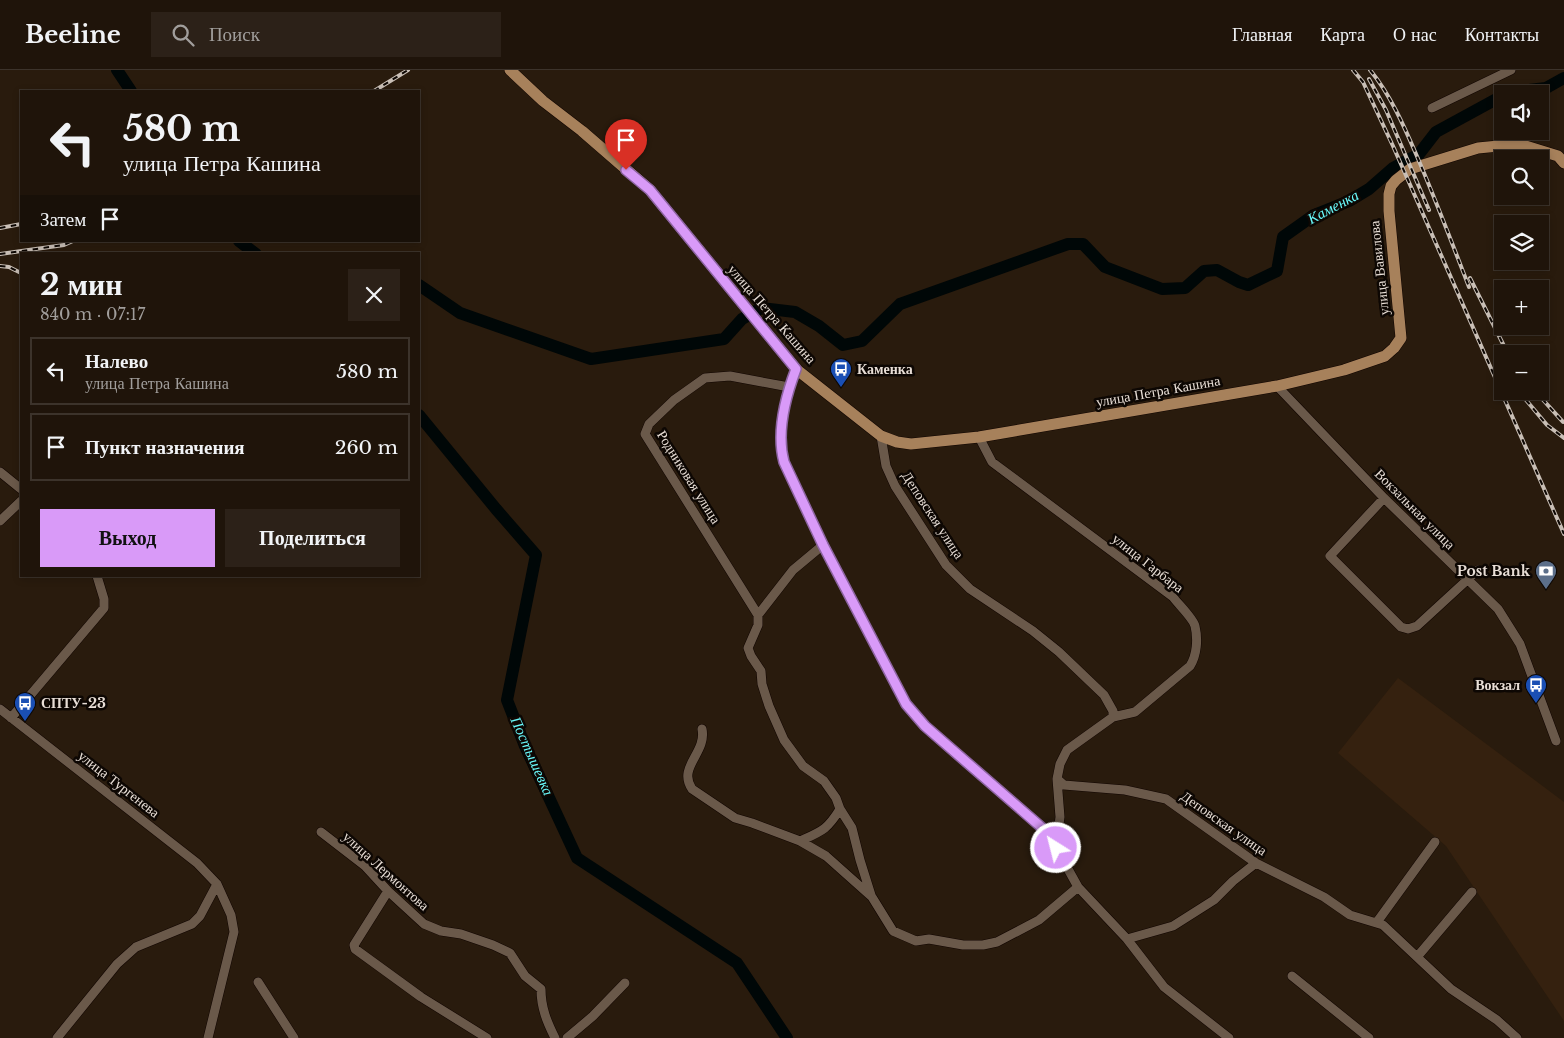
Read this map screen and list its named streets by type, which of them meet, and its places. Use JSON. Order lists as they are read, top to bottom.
{
  "streets": {
    "main road": ["улица Вавилова", "улица Петра Кашина"],
    "street": [
      "Родниковая улица",
      "Вокзальная улица",
      "Деповская улица",
      "улица Гарбара",
      "улица Тургенева",
      "улица Лермонтова"
    ]
  },
  "crossings": [
    ["улица Вавилова", "улица Петра Кашина"],
    ["улица Вавилова", "Вокзальная улица"],
    ["улица Петра Кашина", "Вокзальная улица"],
    ["улица Петра Кашина", "Деповская улица"],
    ["улица Петра Кашина", "улица Гарбара"],
    ["Деповская улица", "улица Гарбара"]
  ],
  "water": ["Каменка", "Постышевка"],
  "places": {
    "bus stop": ["Каменка", "Вокзал", "СПТУ-23"],
    "bank": ["Post Bank"]
  },
  "page": {
    "header": "Beeline",
    "search": "Поиск",
    "nav": [
      "Главная",
      "Карта",
      "О нас",
      "Контакты"
    ],
    "map_buttons": ["+", "−"],
    "turn": ["580 m", "улица Петра Кашина"],
    "then": "Затем",
    "heading": ["2 мин", "840 m · 07:17"],
    "list": [
      {
        "name": "Налево",
        "note": "улица Петра Кашина",
        "value": "580 m"
      },
      {
        "name": "Пункт назначения",
        "value": "260 m"
      }
    ],
    "buttons": ["Выход", "Поделиться"]
  }
}
